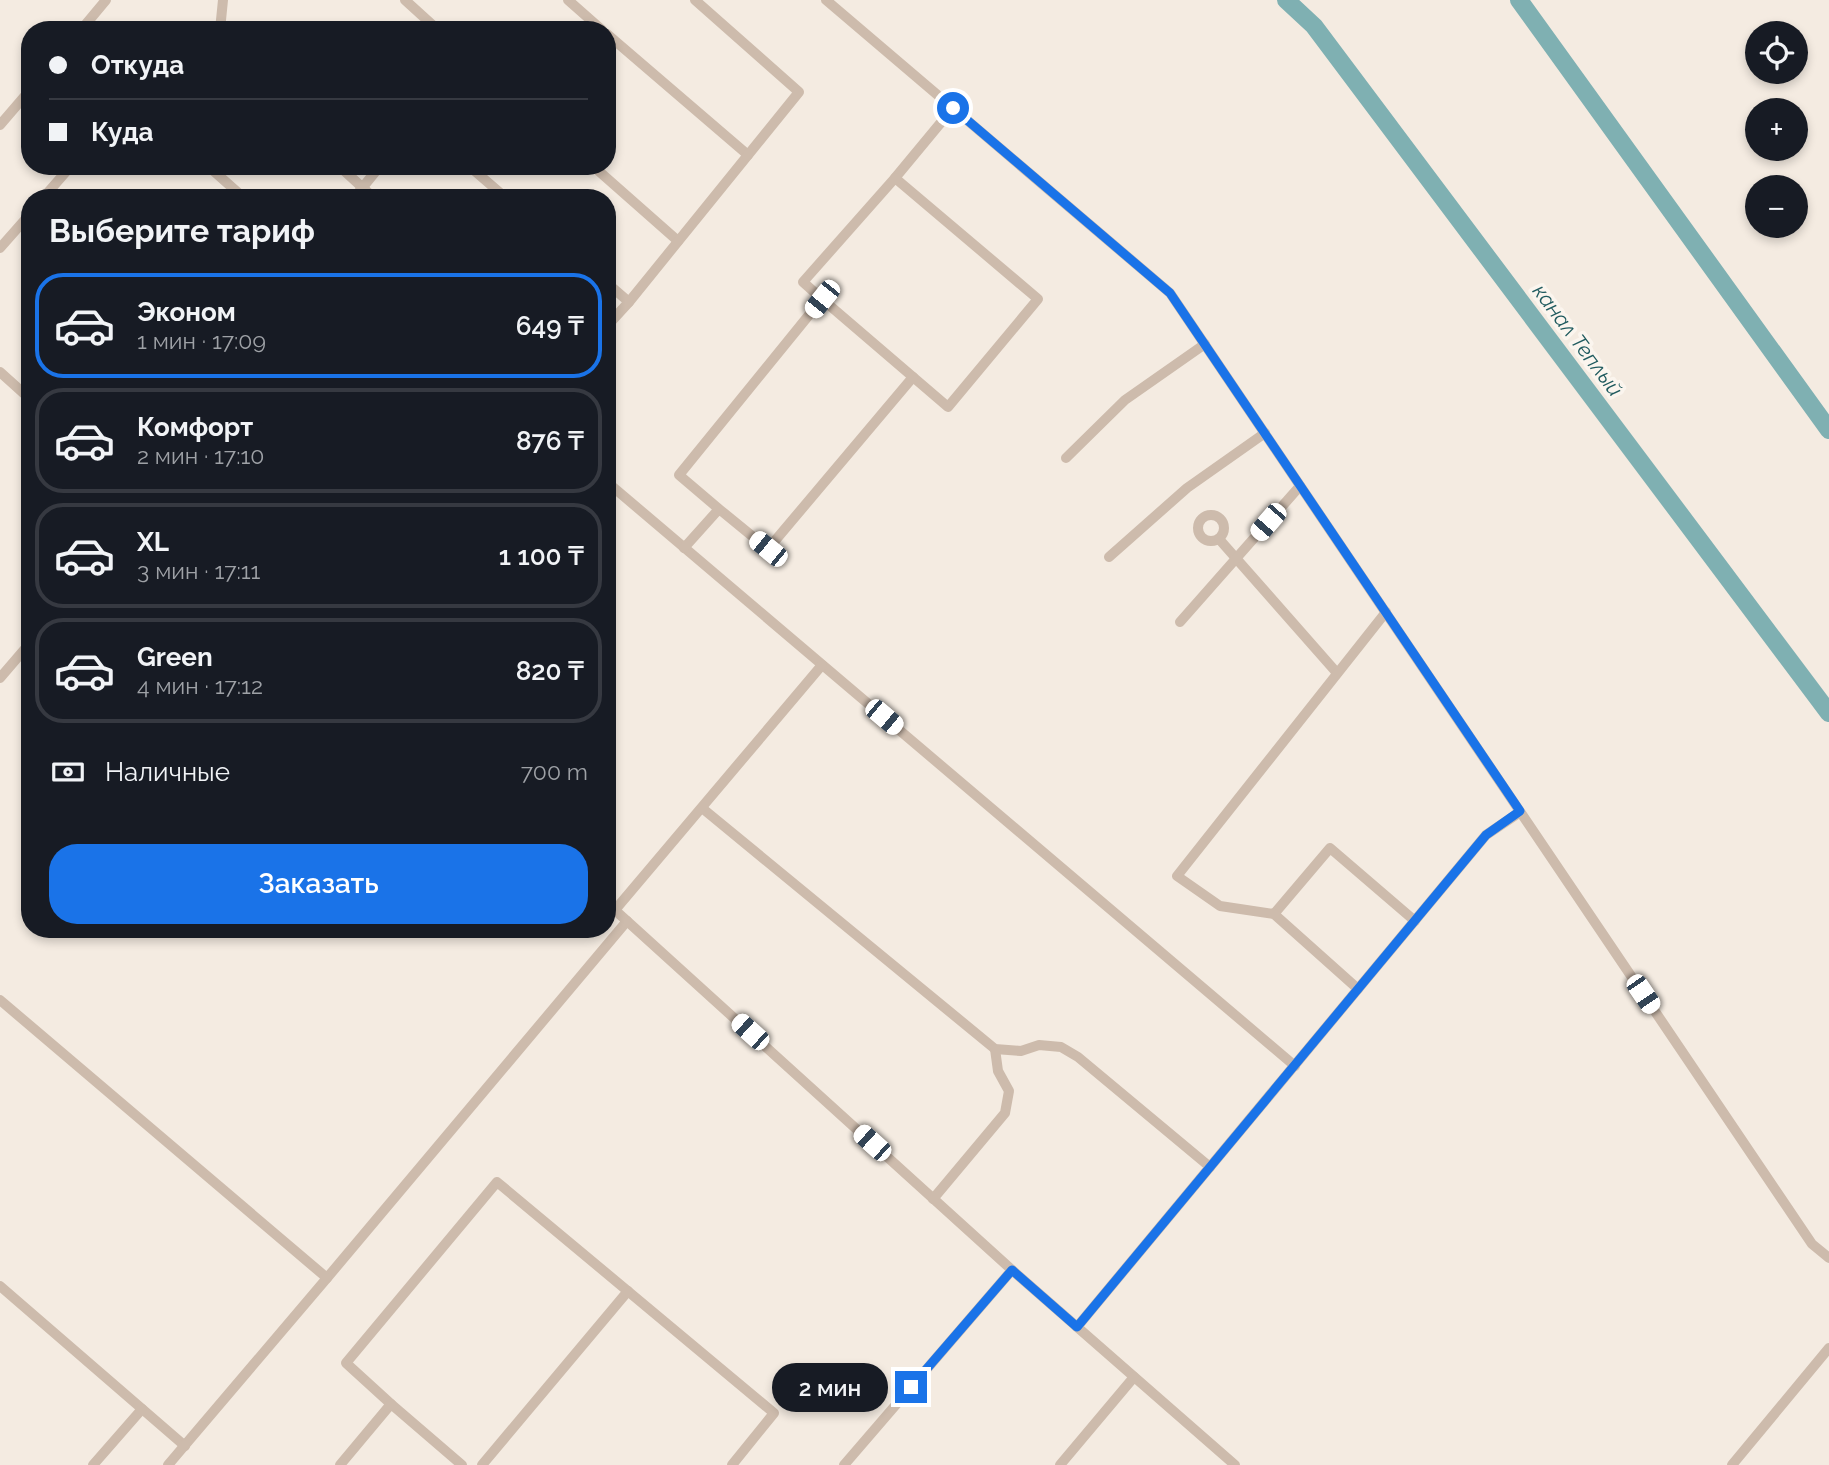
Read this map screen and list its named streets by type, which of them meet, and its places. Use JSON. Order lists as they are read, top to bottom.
{
  "water": ["канал Теплый"],
  "page": {
    "map_buttons": ["+", "−"],
    "banner": ["Откуда", "Куда"],
    "heading": "Выберите тариф",
    "list": [
      {
        "name": "Эконом",
        "note": "1 мин · 17:09",
        "value": "649 ₸"
      },
      {
        "name": "Комфорт",
        "note": "2 мин · 17:10",
        "value": "876 ₸"
      },
      {
        "name": "XL",
        "note": "3 мин · 17:11",
        "value": "1 100 ₸"
      },
      {
        "name": "Green",
        "note": "4 мин · 17:12",
        "value": "820 ₸"
      }
    ],
    "pay": ["Наличные", "700 m"],
    "buttons": "Заказать",
    "bubble": "2 мин"
  }
}
